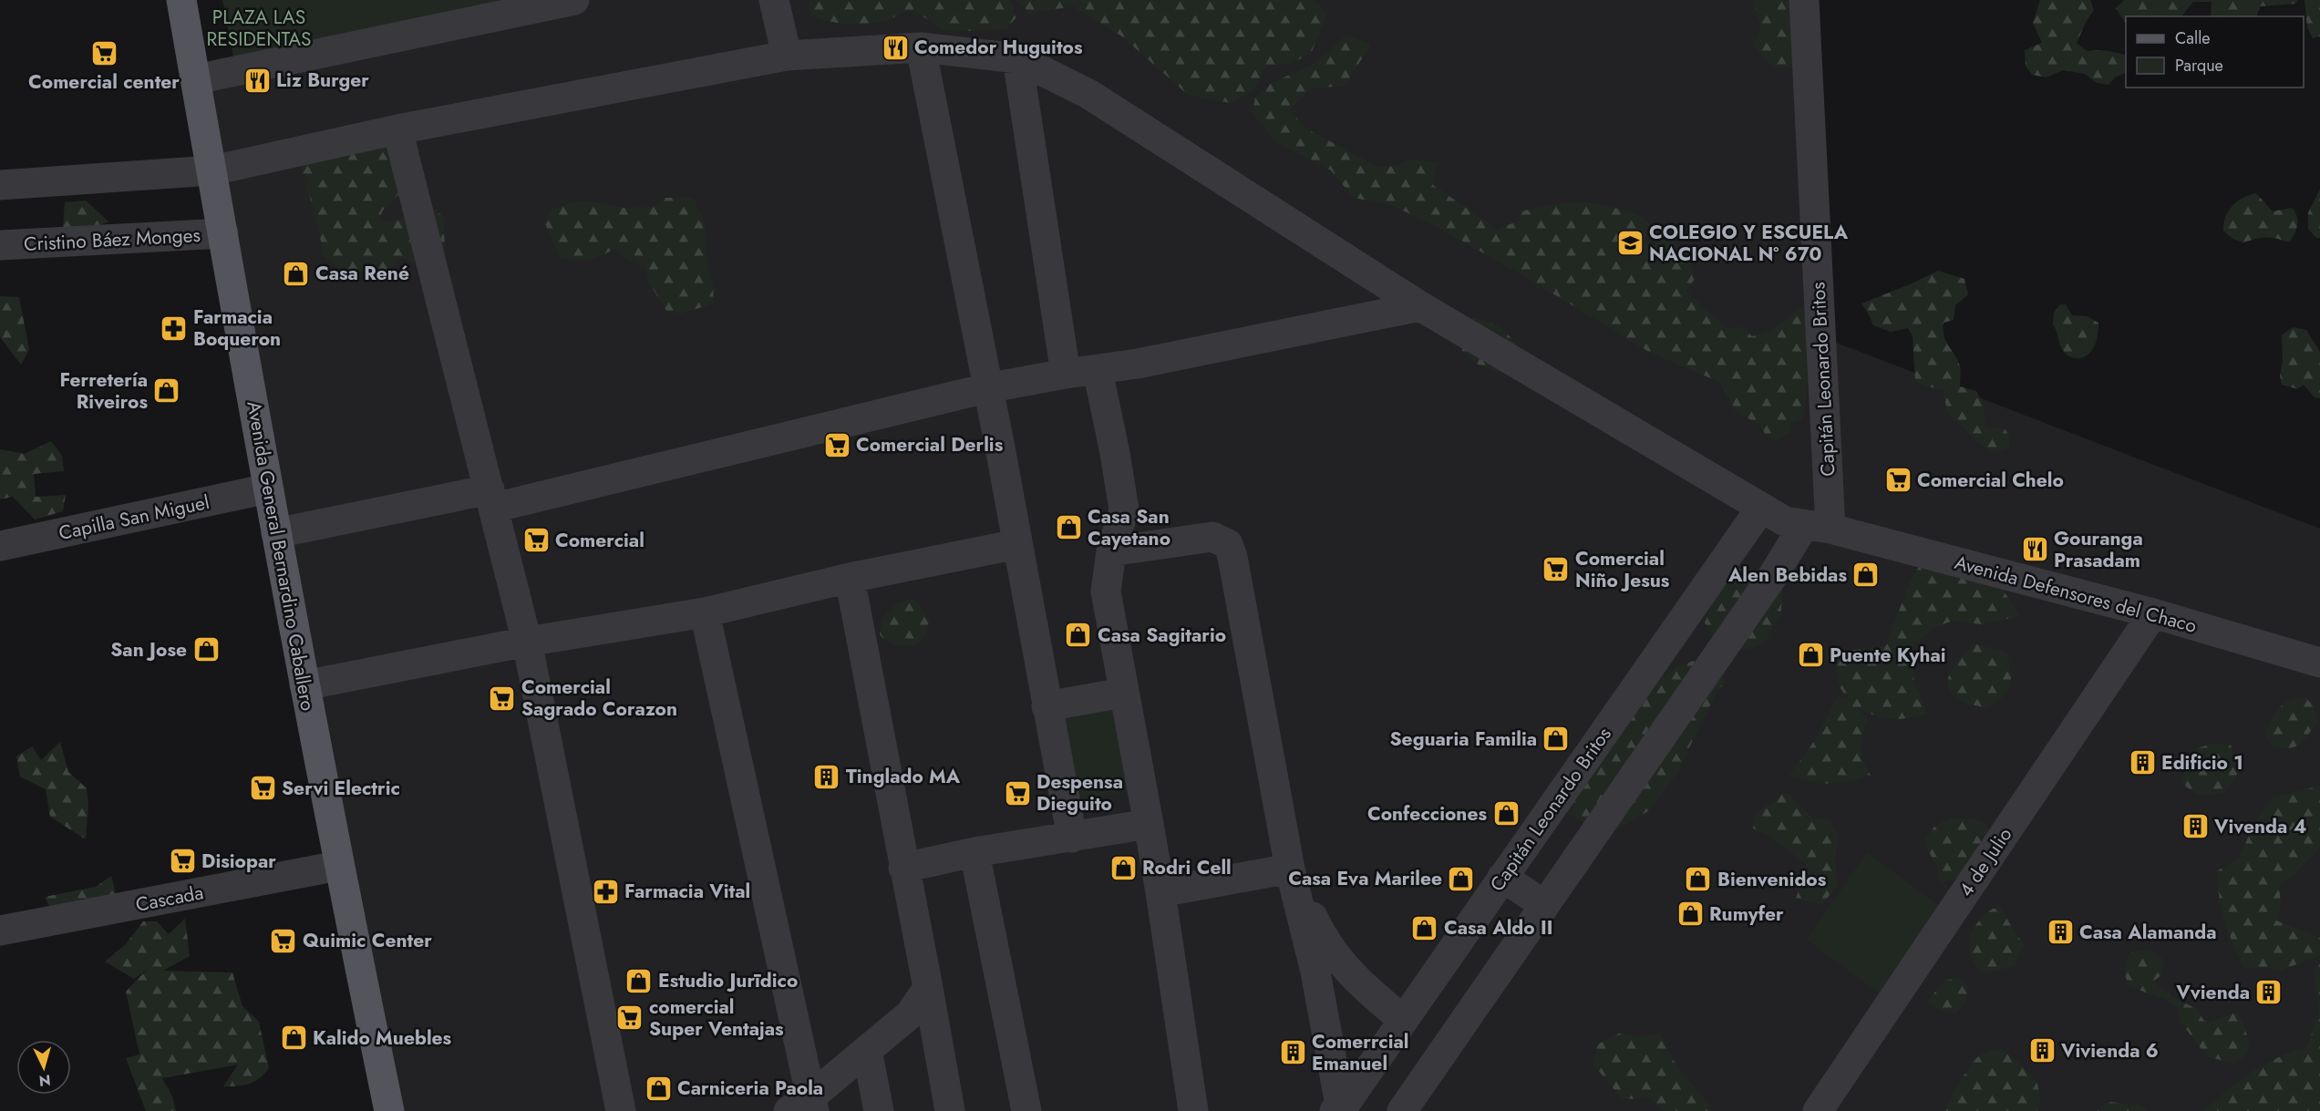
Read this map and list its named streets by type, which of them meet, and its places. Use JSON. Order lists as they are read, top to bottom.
{
  "streets": {
    "main road": ["Avenida General Bernardino Caballero"],
    "street": [
      "Cristino Báez Monges",
      "Capitán Leonardo Britos",
      "Capilla San Miguel",
      "Avenida Defensores del Chaco",
      "4 de Julio",
      "Cascada"
    ]
  },
  "crossings": [
    ["Cristino Báez Monges", "Avenida General Bernardino Caballero"],
    ["Capitán Leonardo Britos", "Avenida Defensores del Chaco"],
    ["Capilla San Miguel", "Avenida General Bernardino Caballero"],
    ["Avenida General Bernardino Caballero", "Cascada"],
    ["Avenida Defensores del Chaco", "4 de Julio"]
  ],
  "parks": ["PLAZA LAS RESIDENTAS"],
  "places": {
    "restaurant": ["Comedor Huguitos", "Liz Burger", "Gouranga Prasadam"],
    "supermarket": [
      "Comercial center",
      "Comercial Derlis",
      "Comercial Chelo",
      "Comercial",
      "Comercial Niño Jesus",
      "Comercial Sagrado Corazon",
      "Servi Electric",
      "Despensa Dieguito",
      "Disiopar",
      "Quimic Center",
      "comercial Super Ventajas"
    ],
    "school or university": ["COLEGIO Y ESCUELA NACIONAL N° 670"],
    "shop": [
      "Casa René",
      "Ferretería Riveiros",
      "Casa San Cayetano",
      "Alen Bebidas",
      "Casa Sagitario",
      "San Jose",
      "Puente Kyhai",
      "Seguaria Familia",
      "Confecciones",
      "Rodri Cell",
      "Casa Eva Marilee",
      "Bienvenidos",
      "Rumyfer",
      "Casa Aldo II",
      "Estudio Jurīdico",
      "Kalido Muebles",
      "Carniceria Paola"
    ],
    "pharmacy": ["Farmacia Boqueron", "Farmacia Vital"],
    "building": [
      "Edificio 1",
      "Tinglado MA",
      "Vivenda 4",
      "Casa Alamanda",
      "Vvienda",
      "Vivienda 6",
      "Comerrcial Emanuel"
    ]
  },
  "legend": ["Calle", "Parque"],
  "north": "bottom"
}
